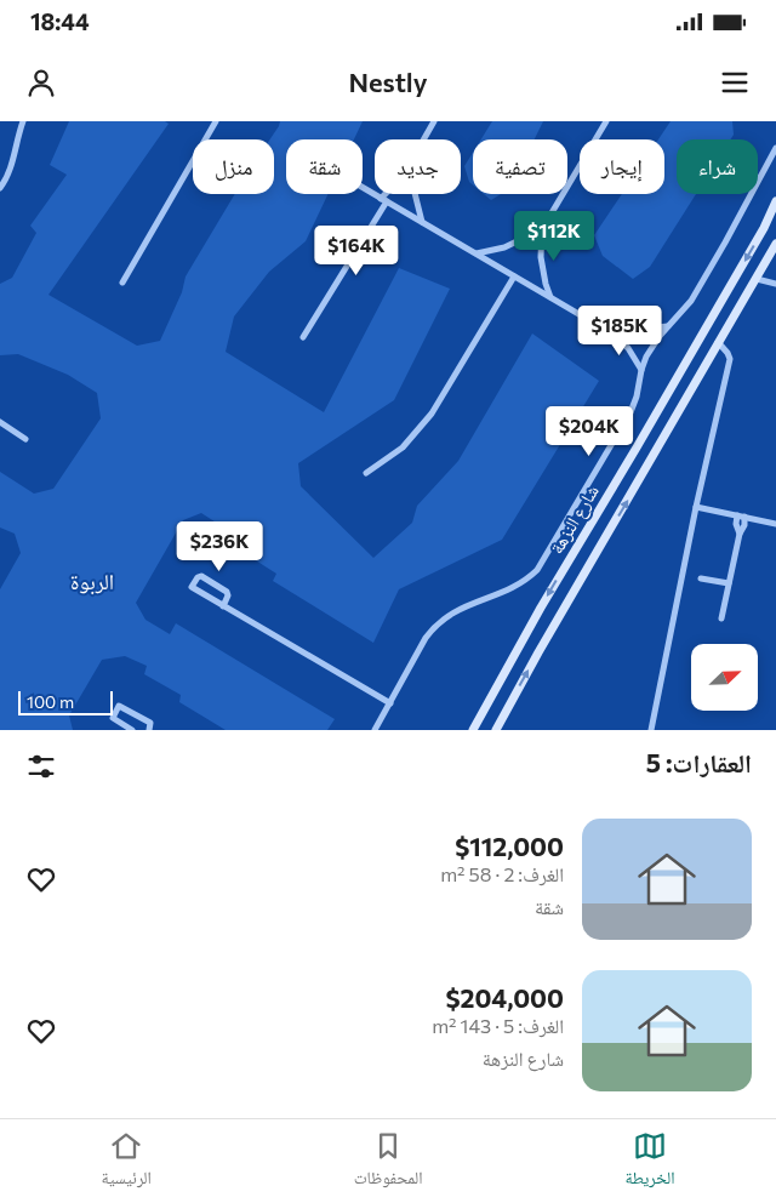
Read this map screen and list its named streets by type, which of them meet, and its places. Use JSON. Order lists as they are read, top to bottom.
{
  "streets": {
    "main road": ["شارع النزهة"]
  },
  "districts": ["الربوة"],
  "scale_bar": "100 m",
  "north": "top right",
  "page": {
    "status": "18:44",
    "header": "Nestly",
    "chip": [
      "شراء",
      "إيجار",
      "تصفية",
      "جديد",
      "شقة",
      "منزل"
    ],
    "price": [
      "$112K",
      "$164K",
      "$185K",
      "$204K",
      "$236K"
    ],
    "scale": "100 m",
    "heading": "العقارات: 5",
    "list": [
      {
        "name": "$112,000",
        "note": "الغرف: 2 · 58 m² · شقة"
      },
      {
        "name": "$204,000",
        "note": "الغرف: 5 · 143 m² · شارع النزهة"
      }
    ],
    "tabs": ["الخريطة", "المحفوظات", "الرئيسية"]
  }
}
